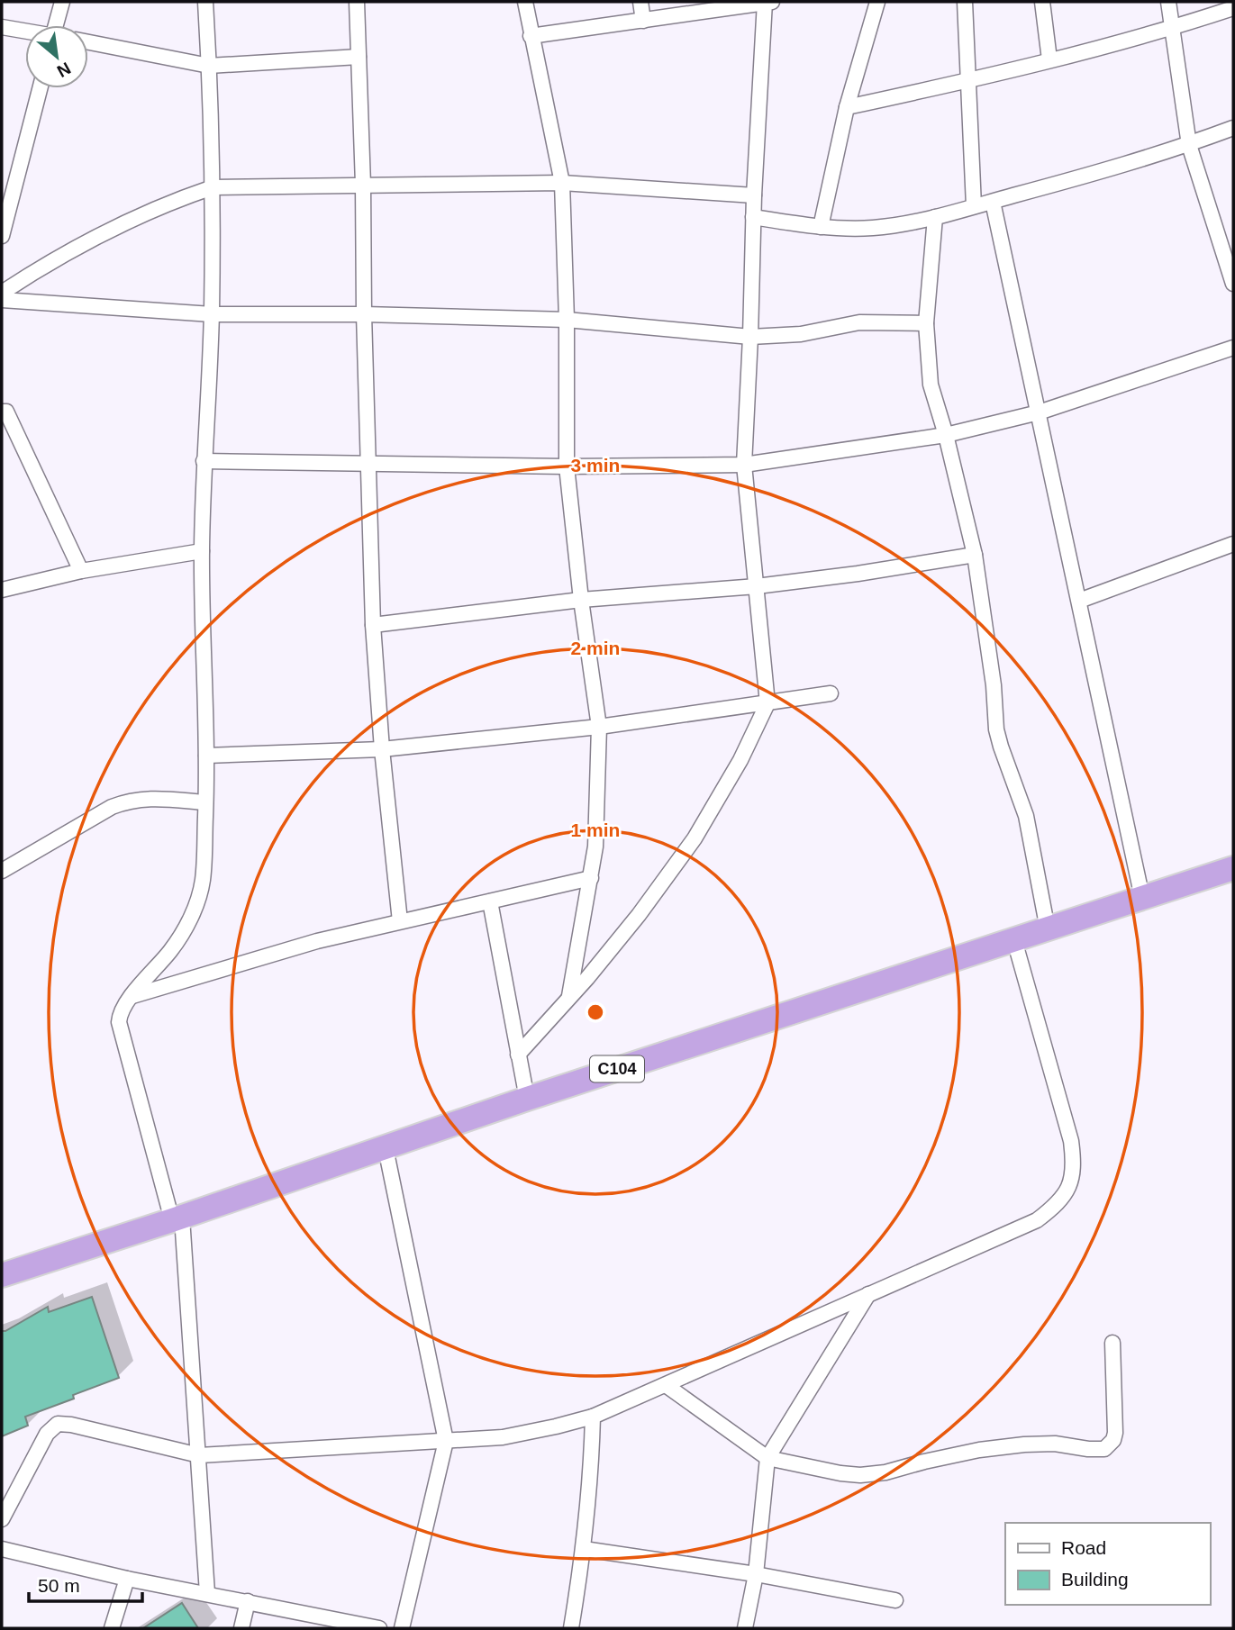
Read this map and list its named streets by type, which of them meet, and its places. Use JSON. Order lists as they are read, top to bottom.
{
  "streets": {
    "highway": ["C104"]
  },
  "legend": ["Road", "Building"],
  "scale_bar": "50 m",
  "north": "bottom right",
  "rings": ["3 min", "2 min", "1 min"]
}
